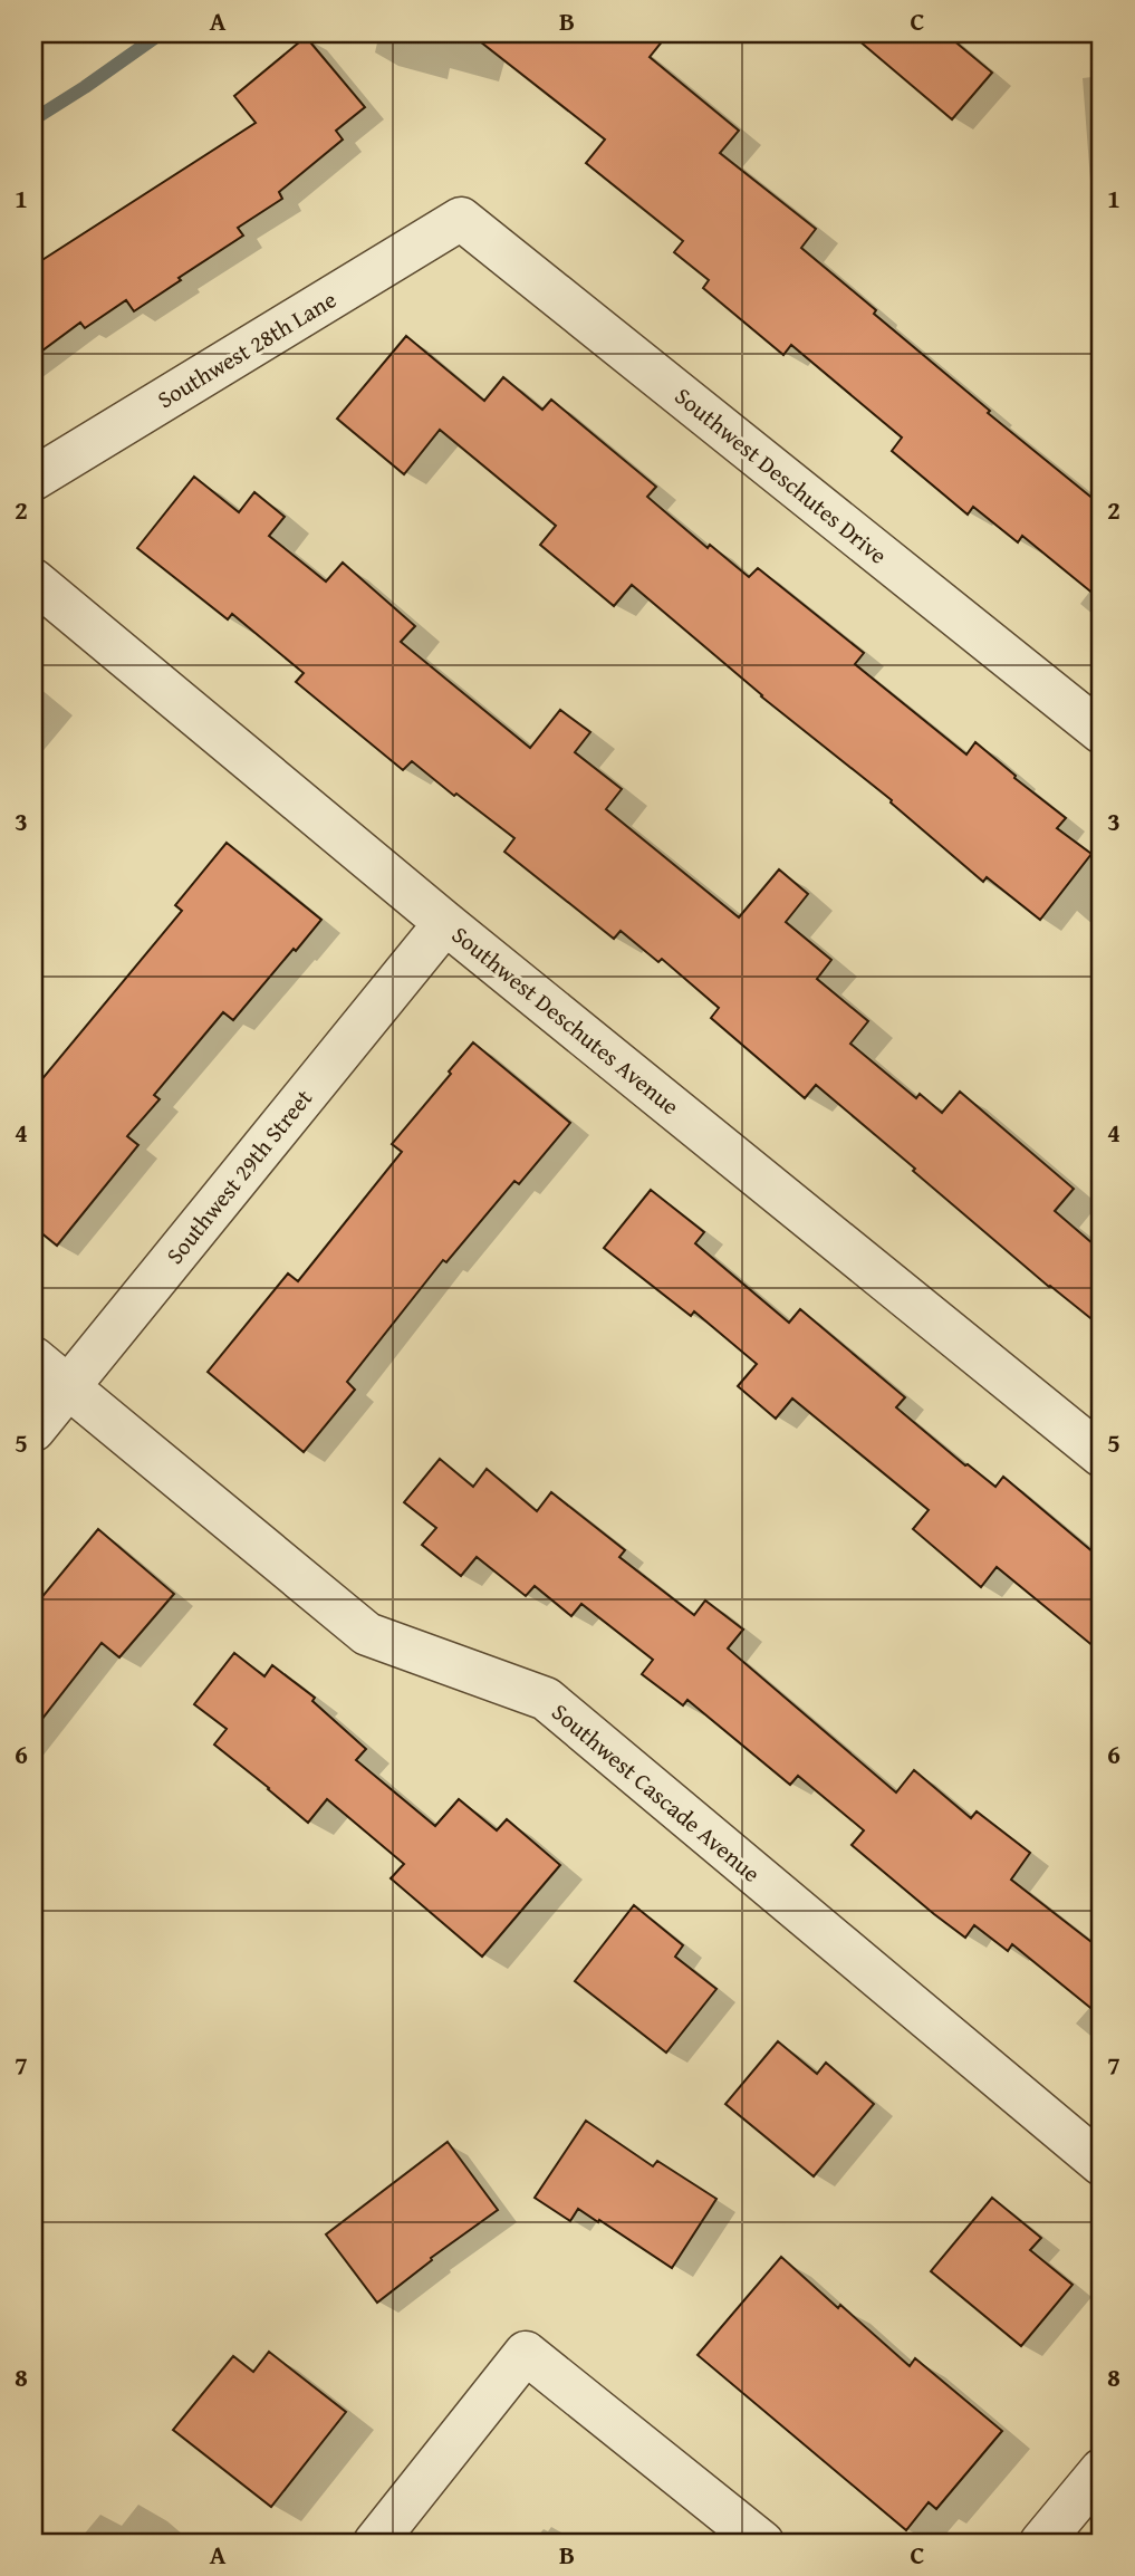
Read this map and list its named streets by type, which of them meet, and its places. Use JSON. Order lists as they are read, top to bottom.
{
  "streets": {
    "street": [
      "Southwest 28th Lane",
      "Southwest Deschutes Drive",
      "Southwest Deschutes Avenue",
      "Southwest 29th Street",
      "Southwest Cascade Avenue"
    ]
  },
  "crossings": [
    ["Southwest 28th Lane", "Southwest Deschutes Drive"],
    ["Southwest Deschutes Avenue", "Southwest 29th Street"],
    ["Southwest 29th Street", "Southwest Cascade Avenue"]
  ],
  "grid": {
    "columns": ["A", "B", "C"],
    "rows": [
      "1",
      "2",
      "3",
      "4",
      "5",
      "6",
      "7",
      "8"
    ]
  }
}
